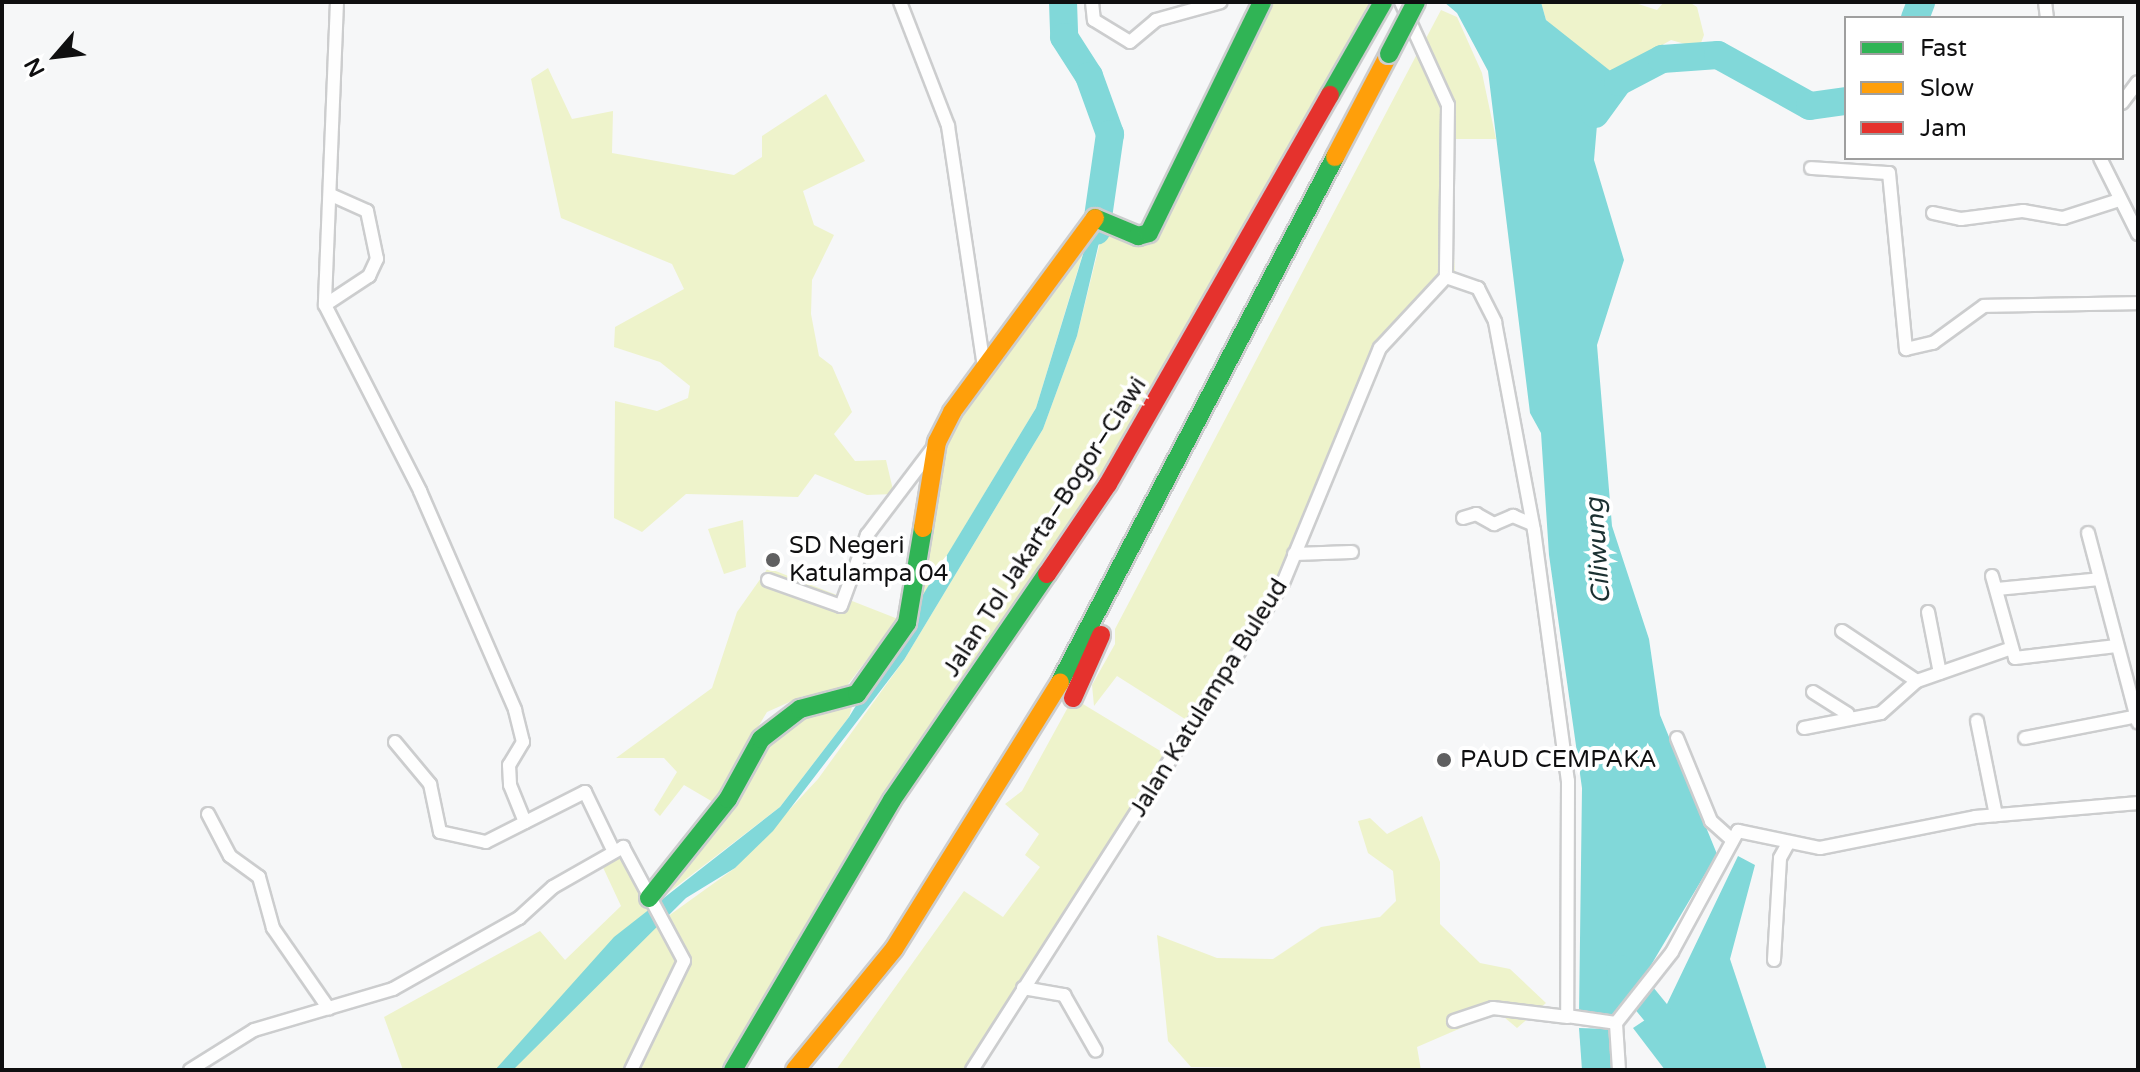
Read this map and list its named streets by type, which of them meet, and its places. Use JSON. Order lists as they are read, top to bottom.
{
  "streets": {
    "main road": ["Jalan Tol Jakarta–Bogor–Ciawi"],
    "street": ["Jalan Katulampa Buleud"]
  },
  "water": ["Ciliwung"],
  "places": ["SD Negeri Katulampa 04", "PAUD CEMPAKA"],
  "legend": ["Fast", "Slow", "Jam"],
  "north": "bottom left"
}
